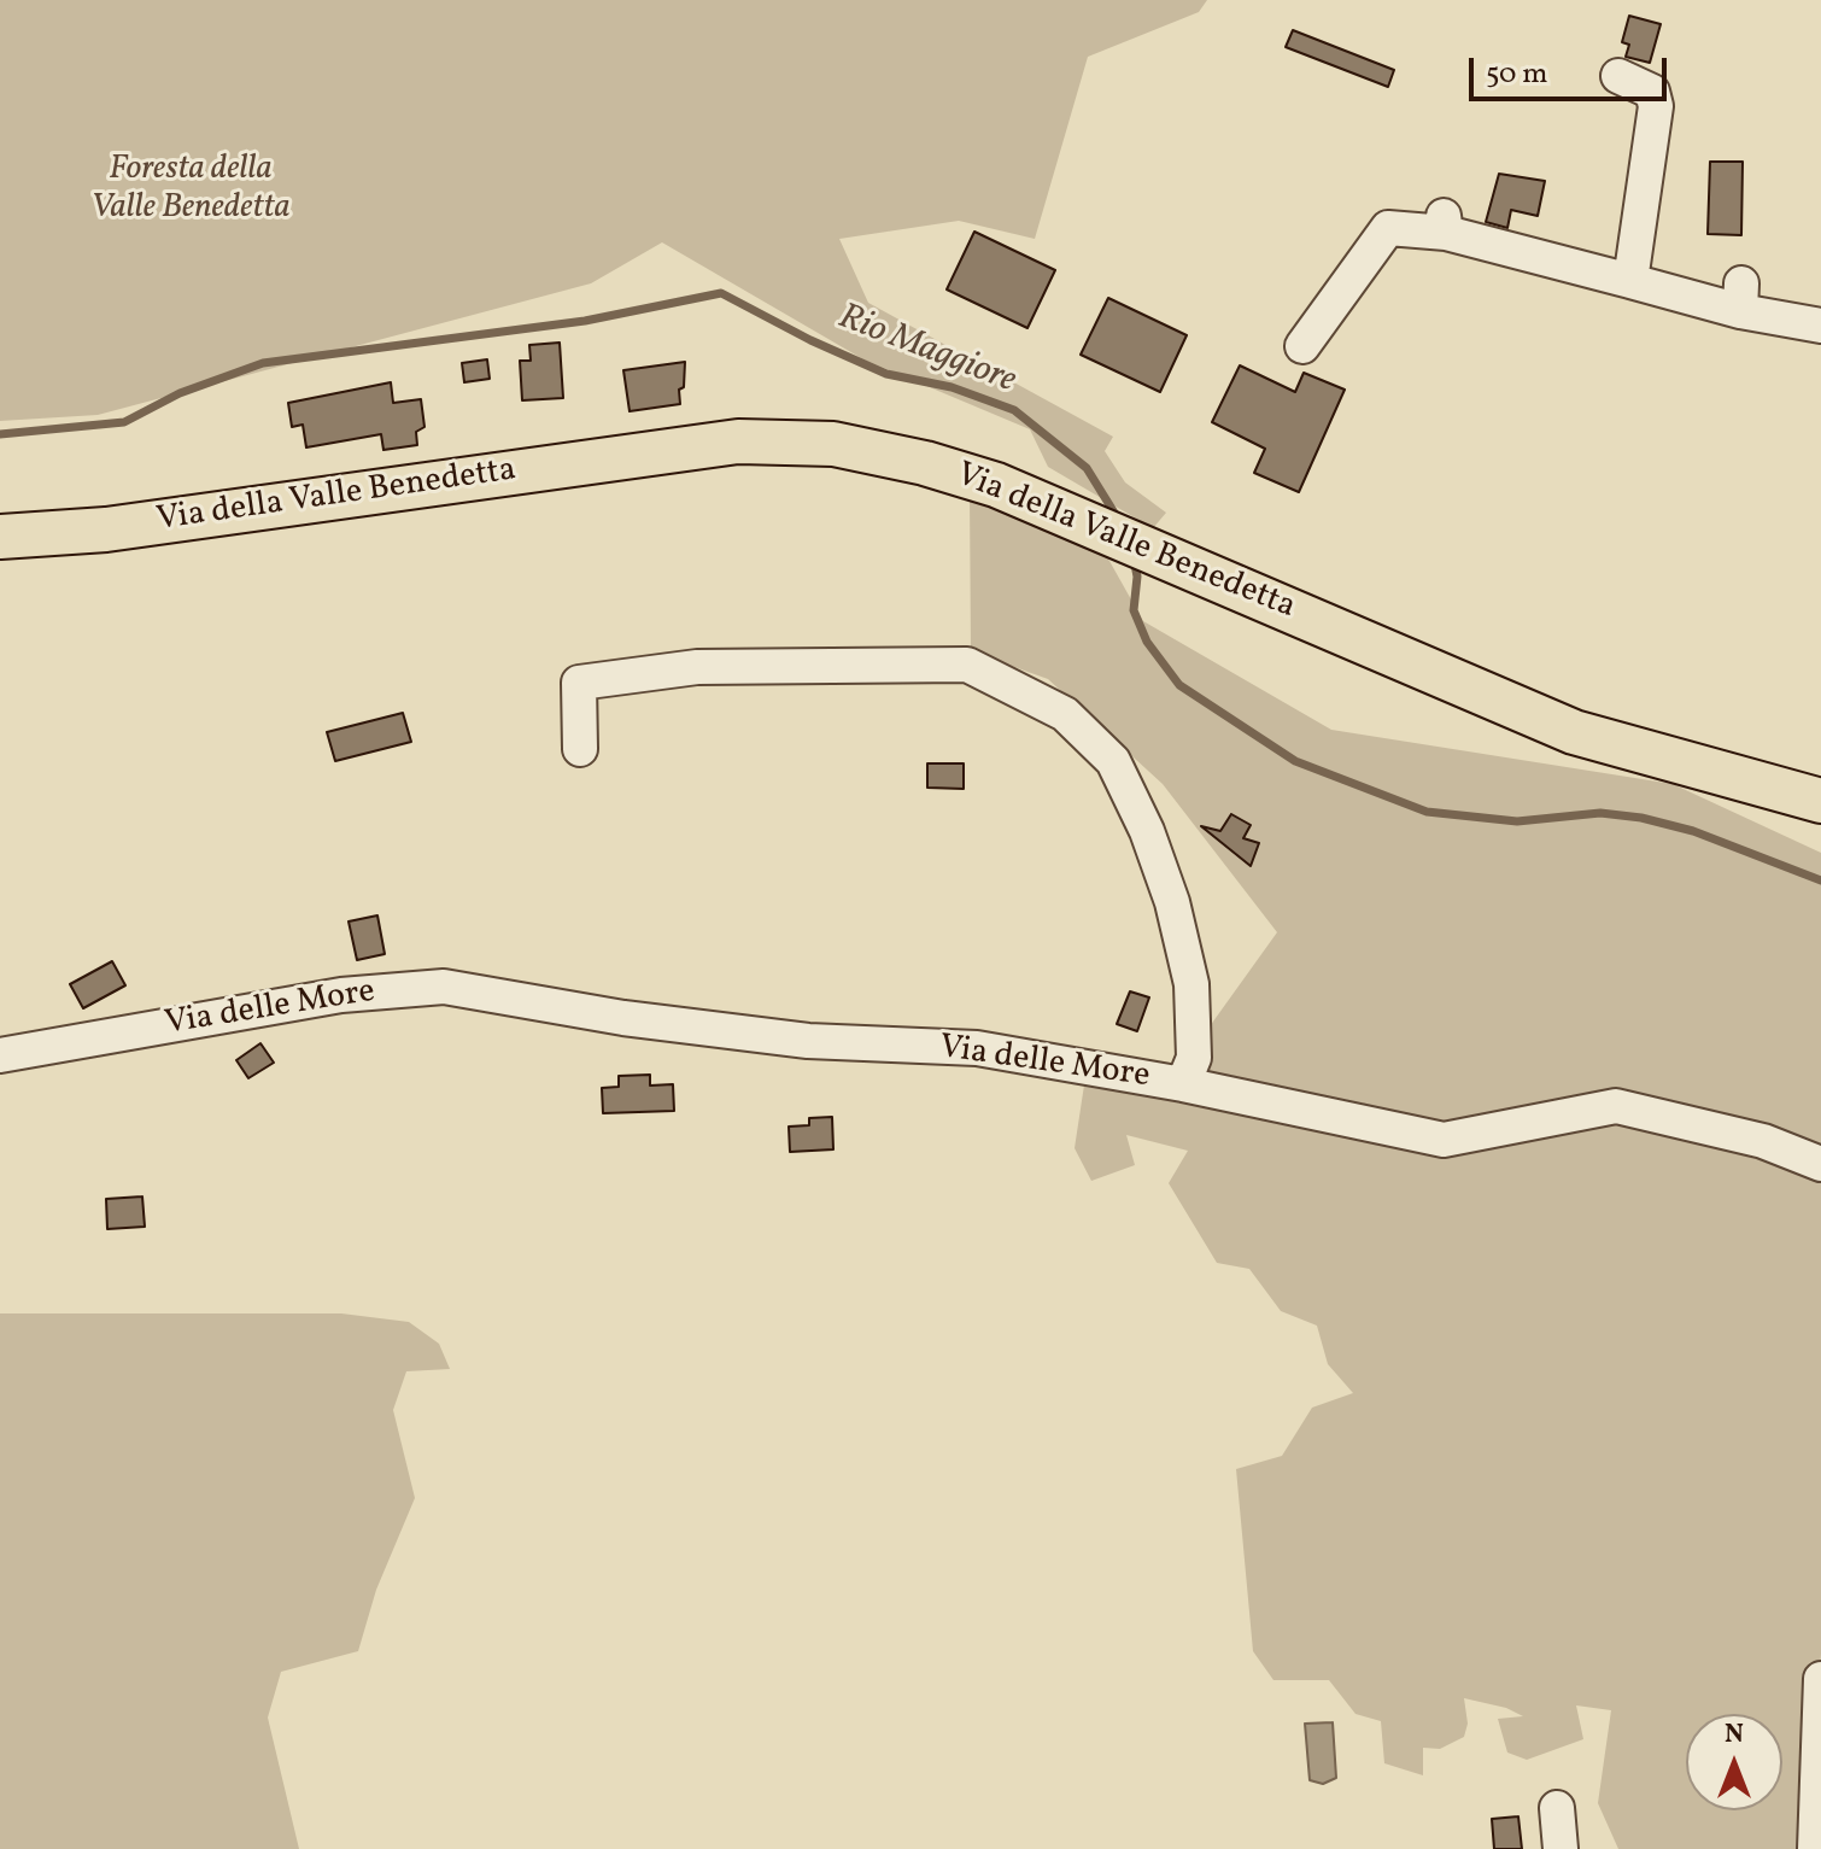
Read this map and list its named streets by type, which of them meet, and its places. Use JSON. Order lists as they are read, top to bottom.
{
  "streets": {
    "main road": ["Via della Valle Benedetta"],
    "street": ["Via delle More"]
  },
  "water": ["Rio Maggiore"],
  "parks": ["Foresta della Valle Benedetta"],
  "scale_bar": "50 m",
  "north": "top"
}
